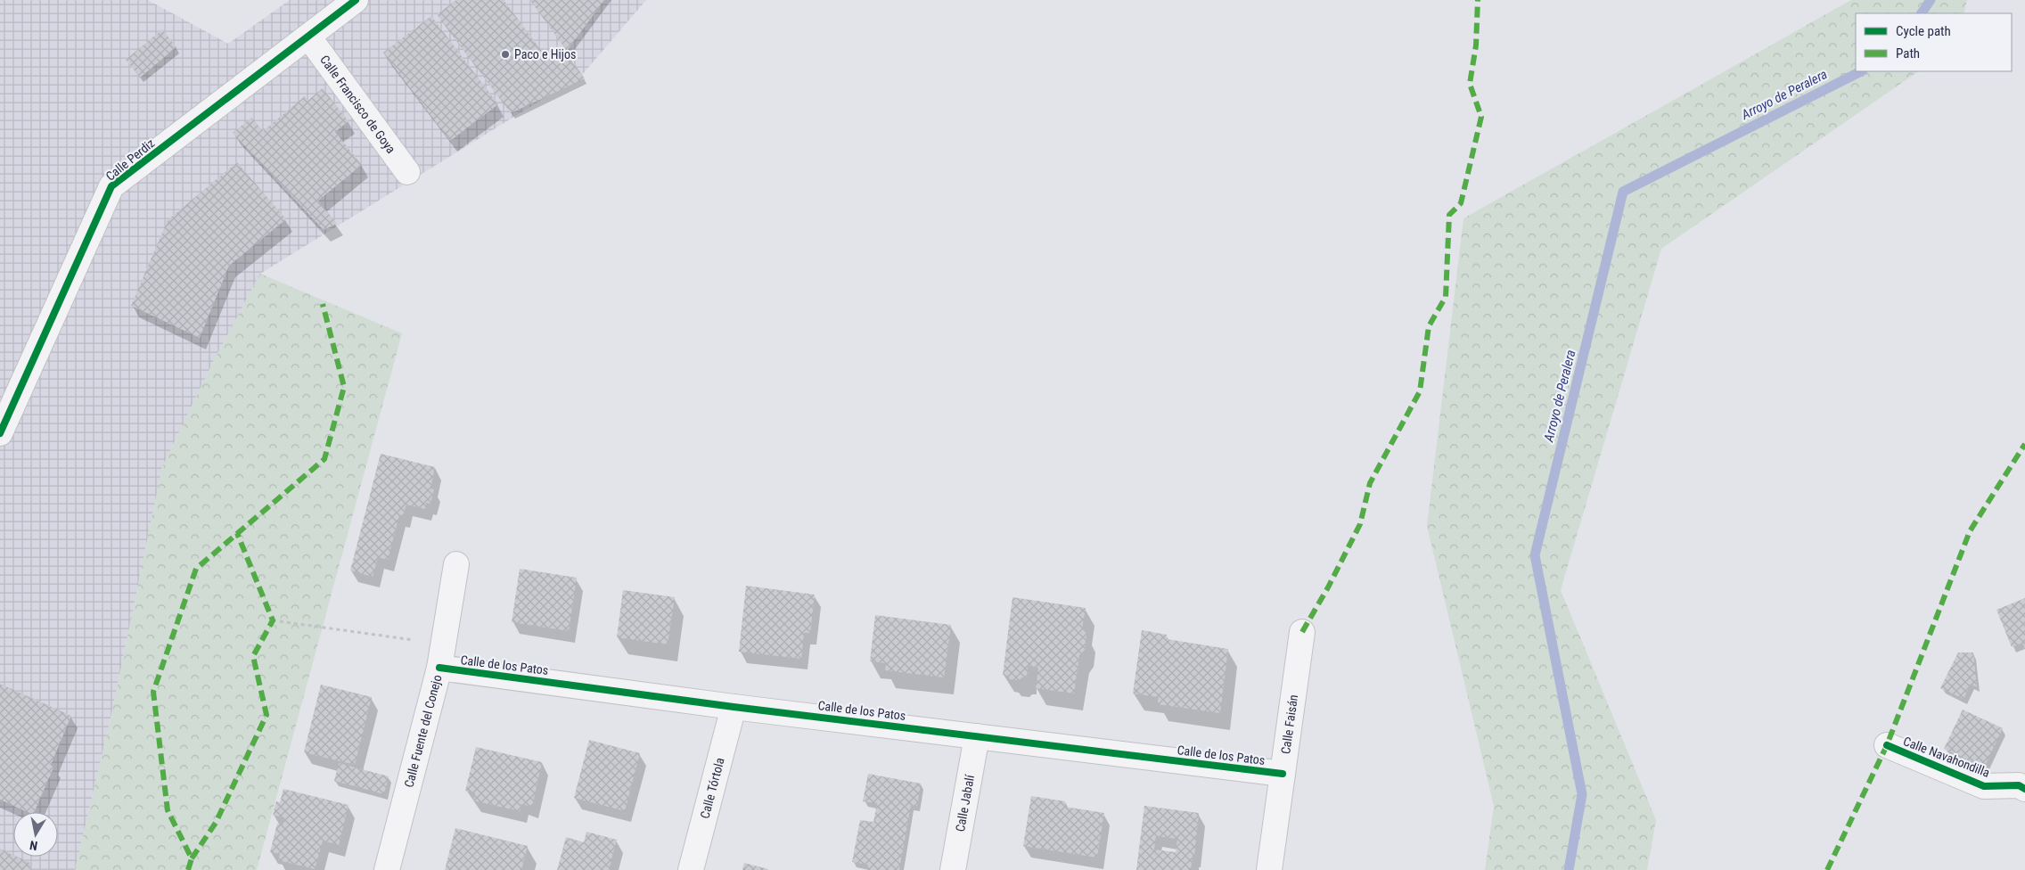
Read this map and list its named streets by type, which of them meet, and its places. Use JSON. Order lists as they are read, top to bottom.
{
  "streets": {
    "street": [
      "Calle Francisco de Goya",
      "Calle Perdiz",
      "Calle de los Patos",
      "Calle Faisán",
      "Calle Fuente del Conejo",
      "Calle Navahondilla",
      "Calle Tórtola",
      "Calle Jabalí"
    ]
  },
  "crossings": [
    ["Calle Francisco de Goya", "Calle Perdiz"],
    ["Calle de los Patos", "Calle Faisán"],
    ["Calle de los Patos", "Calle Fuente del Conejo"],
    ["Calle de los Patos", "Calle Tórtola"],
    ["Calle de los Patos", "Calle Jabalí"]
  ],
  "water": ["Arroyo de Peralera"],
  "places": ["Paco e Hijos"],
  "legend": ["Cycle path", "Path"],
  "north": "bottom"
}
